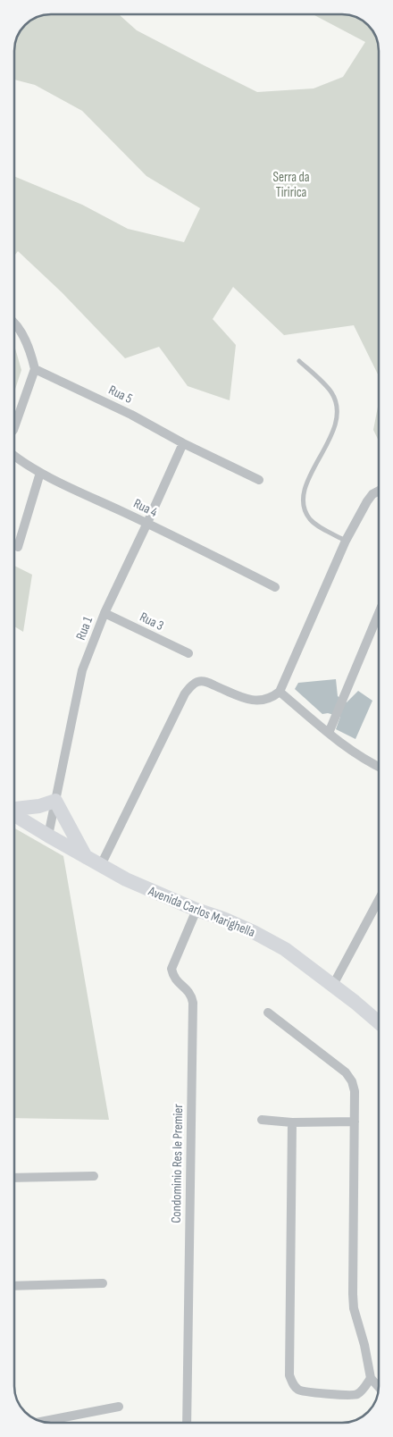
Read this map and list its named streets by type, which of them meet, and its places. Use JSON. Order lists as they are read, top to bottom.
{
  "streets": {
    "main road": ["Avenida Carlos Marighella"],
    "street": [
      "Rua 5",
      "Rua 4",
      "Rua 3",
      "Rua 1",
      "Condominio Res le Premier"
    ]
  },
  "crossings": [
    ["Rua 5", "Rua 1"],
    ["Rua 4", "Rua 1"],
    ["Rua 3", "Rua 1"],
    ["Rua 1", "Avenida Carlos Marighella"],
    ["Avenida Carlos Marighella", "Condominio Res le Premier"]
  ],
  "parks": ["Serra da Tiririca"]
}
